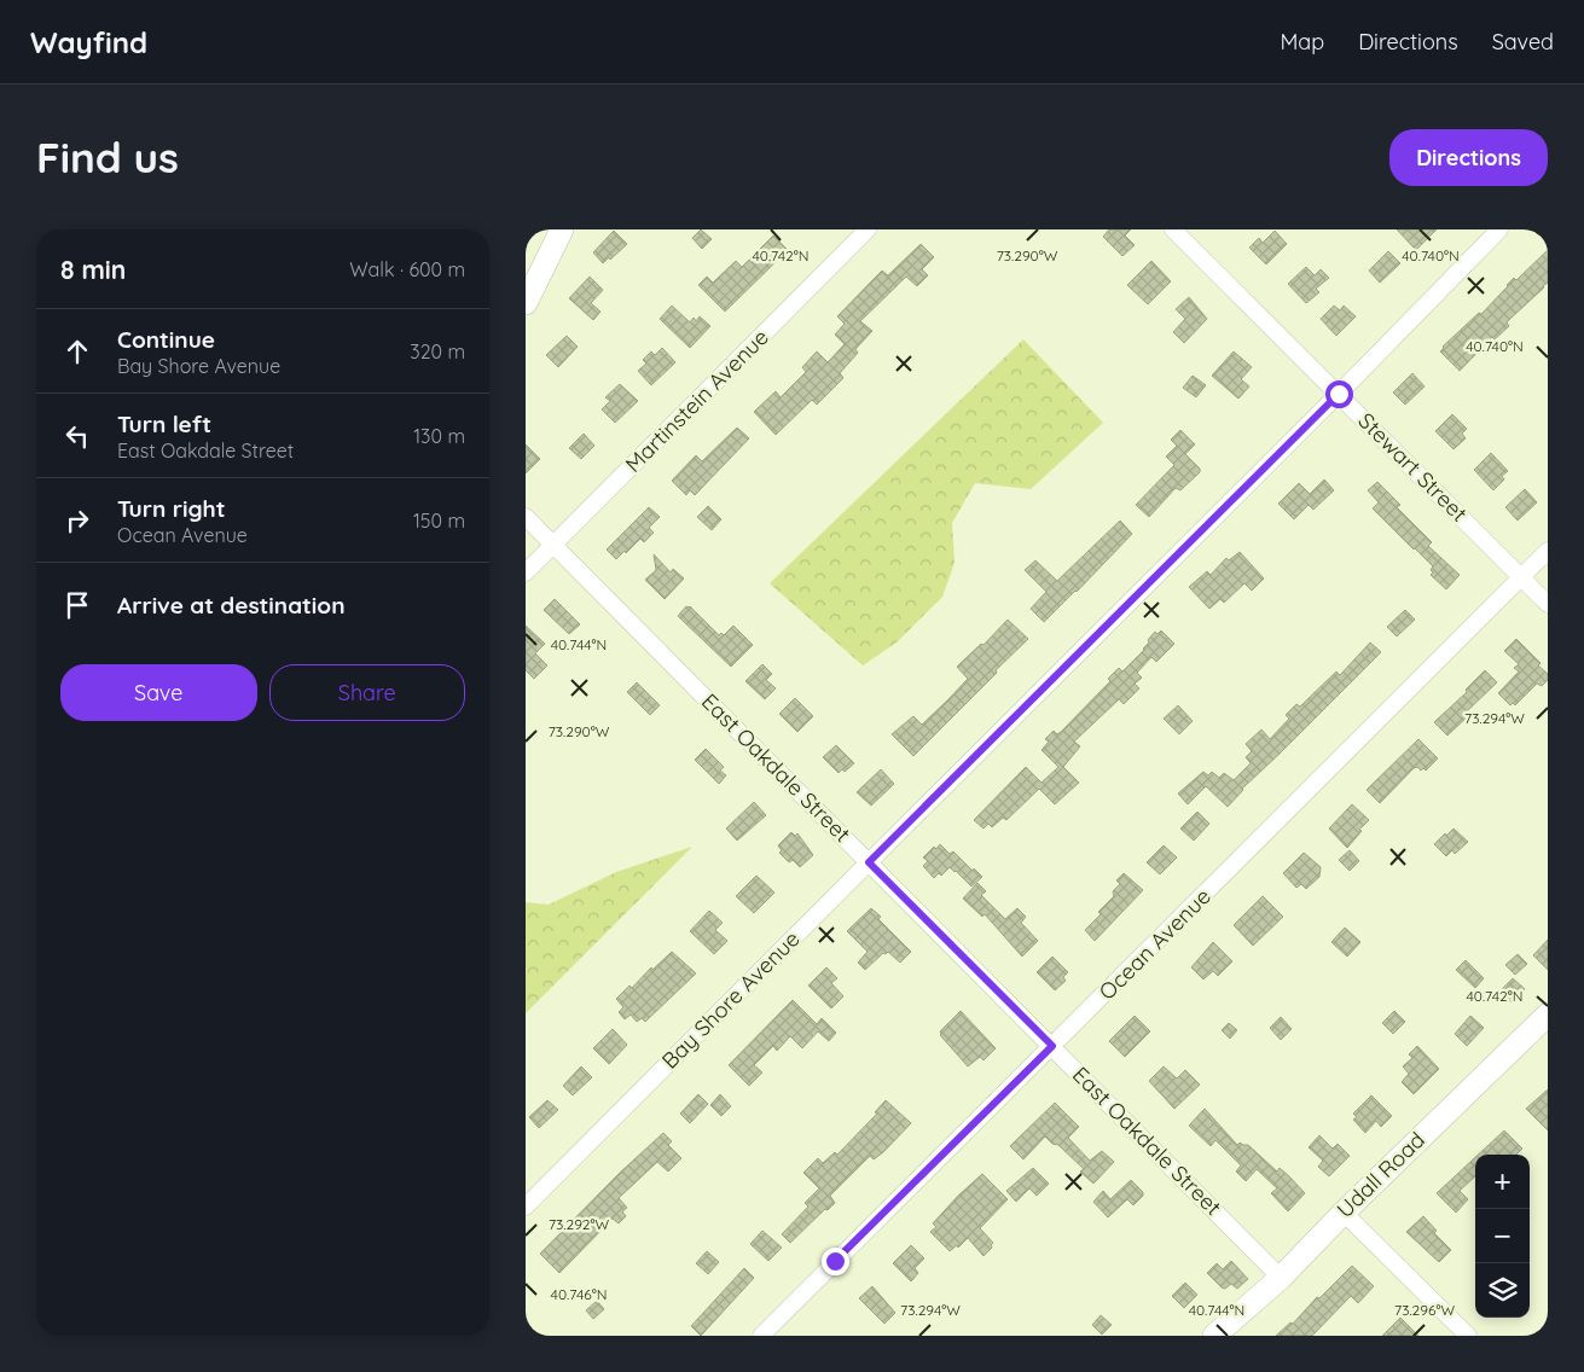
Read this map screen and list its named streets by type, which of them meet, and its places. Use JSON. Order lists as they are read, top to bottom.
{
  "streets": {
    "street": [
      "Martinstein Avenue",
      "Stewart Street",
      "East Oakdale Street",
      "Ocean Avenue",
      "Bay Shore Avenue",
      "Udall Road"
    ]
  },
  "crossings": [
    ["Martinstein Avenue", "East Oakdale Street"],
    ["Stewart Street", "Ocean Avenue"],
    ["Stewart Street", "Bay Shore Avenue"],
    ["East Oakdale Street", "Ocean Avenue"],
    ["East Oakdale Street", "Bay Shore Avenue"],
    ["East Oakdale Street", "Udall Road"]
  ],
  "page": {
    "header": "Wayfind",
    "nav": ["Map", "Directions", "Saved"],
    "buttons": [
      "Directions",
      ["Save", "Share"]
    ],
    "title": "Find us",
    "heading": ["8 min", "Walk · 600 m"],
    "list": [
      ["Continue", "Bay Shore Avenue", "320 m"],
      ["Turn left", "East Oakdale Street", "130 m"],
      ["Turn right", "Ocean Avenue", "150 m"],
      "Arrive at destination"
    ],
    "map_buttons": ["+", "−"]
  },
  "coordinates": [
    "40.742°N",
    "40.740°N",
    "73.290°W",
    "40.744°N",
    "73.294°W",
    "73.292°W",
    "40.746°N",
    "73.296°W"
  ]
}
